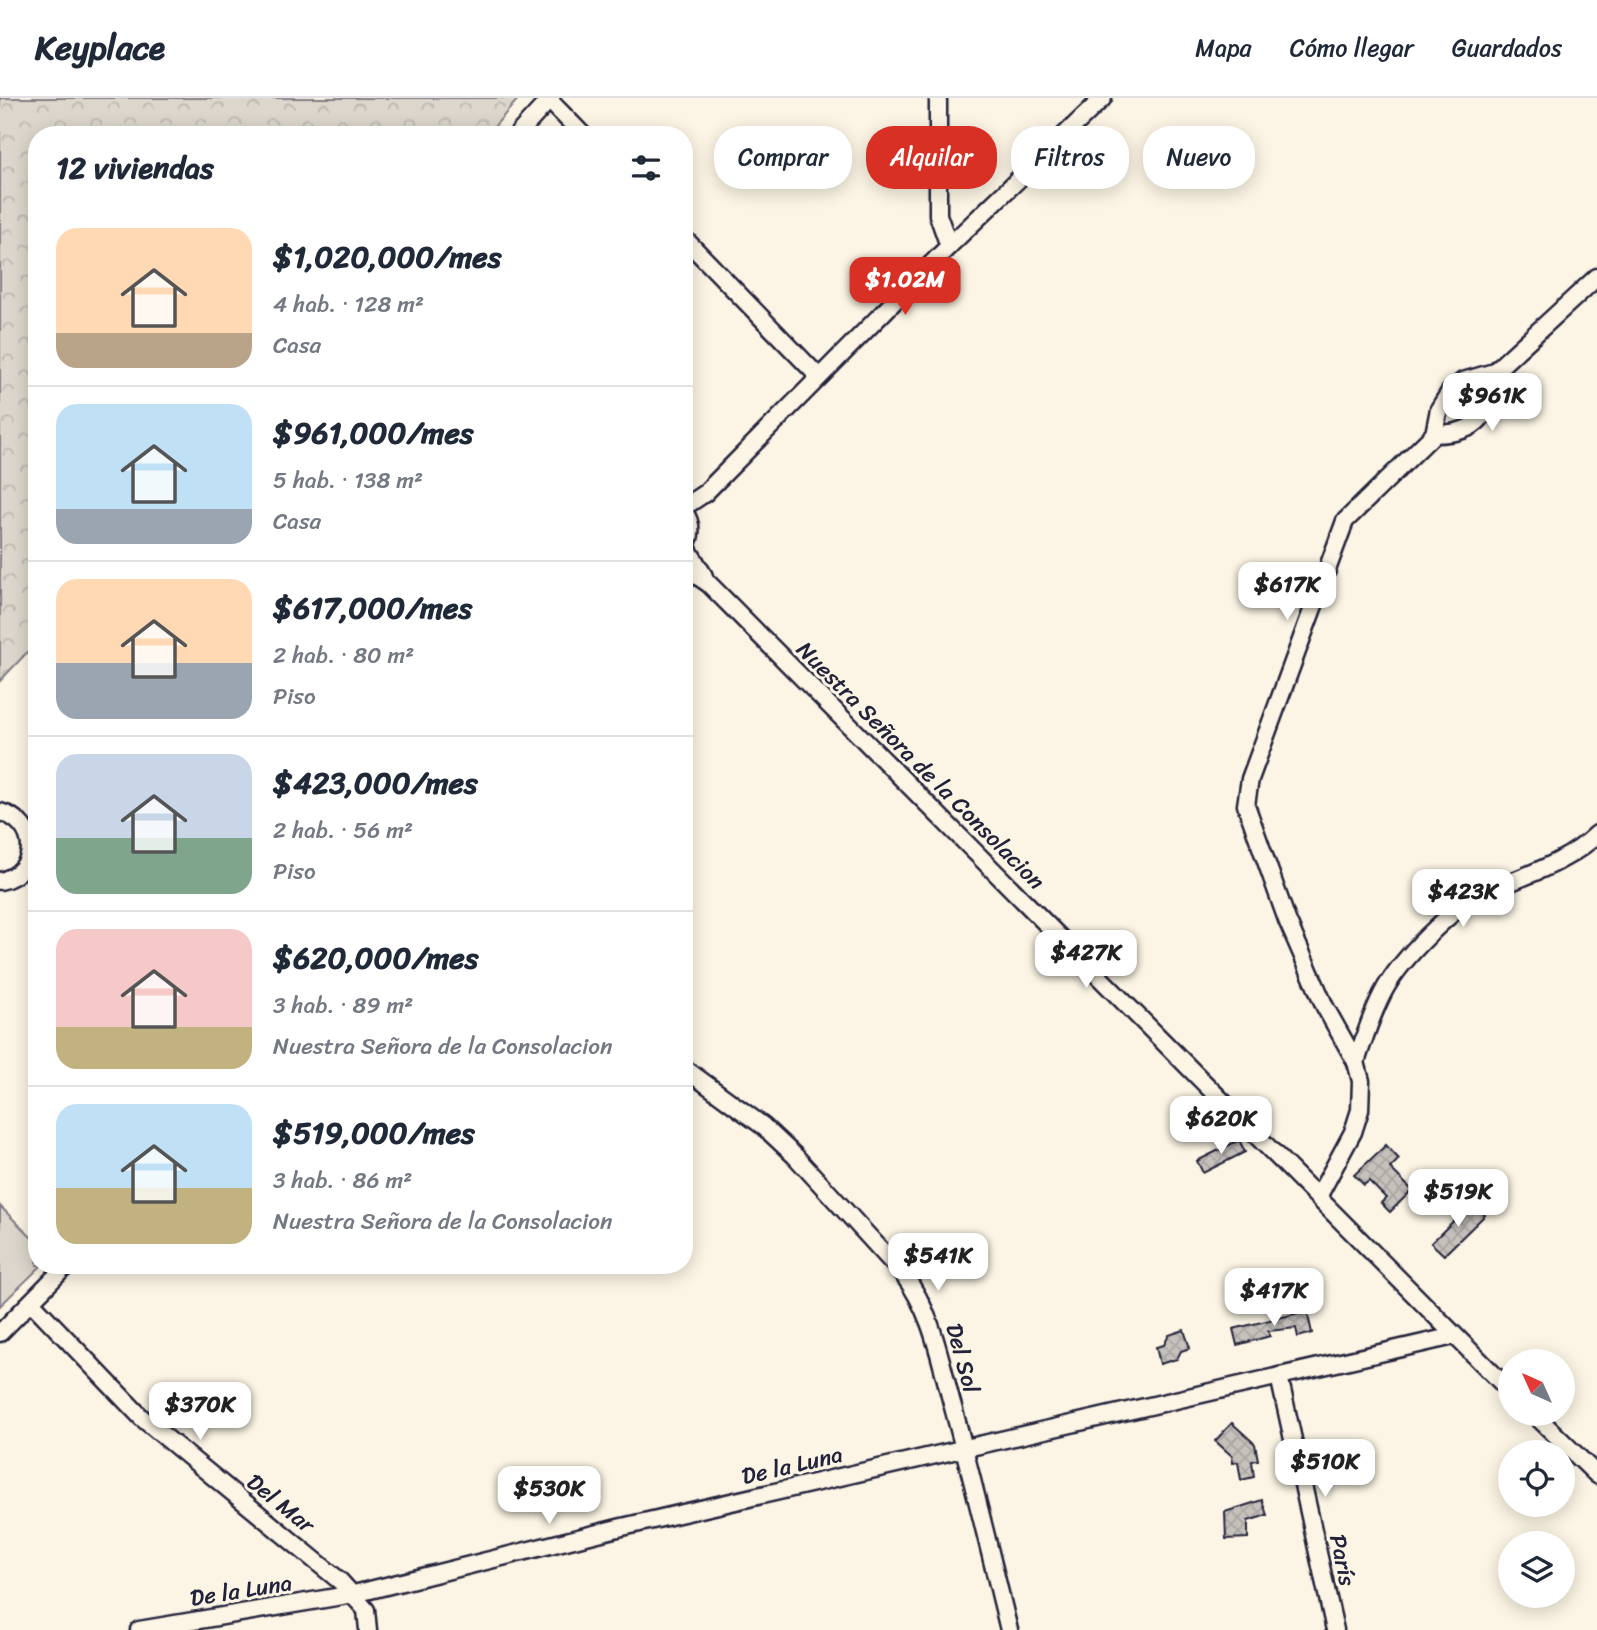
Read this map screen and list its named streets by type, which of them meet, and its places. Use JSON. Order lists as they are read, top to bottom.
{
  "streets": {
    "street": [
      "Nuestra Señora de la Consolacion",
      "Del Sol",
      "De la Luna",
      "Del Mar",
      "París"
    ]
  },
  "crossings": [
    ["Nuestra Señora de la Consolacion", "De la Luna"],
    ["Del Sol", "De la Luna"],
    ["De la Luna", "Del Mar"],
    ["De la Luna", "París"]
  ],
  "north": "top left",
  "page": {
    "header": "Keyplace",
    "nav": ["Mapa", "Cómo llegar", "Guardados"],
    "chip": [
      "Comprar",
      "Alquilar",
      "Filtros",
      "Nuevo"
    ],
    "heading": "12 viviendas",
    "list": [
      {
        "name": "$1,020,000/mes",
        "note": "4 hab. · 128 m² · Casa"
      },
      {
        "name": "$961,000/mes",
        "note": "5 hab. · 138 m² · Casa"
      },
      {
        "name": "$617,000/mes",
        "note": "2 hab. · 80 m² · Piso"
      },
      {
        "name": "$423,000/mes",
        "note": "2 hab. · 56 m² · Piso"
      },
      {
        "name": "$620,000/mes",
        "note": "3 hab. · 89 m² · Nuestra Señora de la Consolacion"
      },
      {
        "name": "$519,000/mes",
        "note": "3 hab. · 86 m² · Nuestra Señora de la Consolacion"
      }
    ],
    "price": [
      "$1.02M",
      "$961K",
      "$617K",
      "$423K",
      "$427K",
      "$620K",
      "$519K",
      "$541K",
      "$417K",
      "$370K",
      "$510K",
      "$530K"
    ]
  }
}
